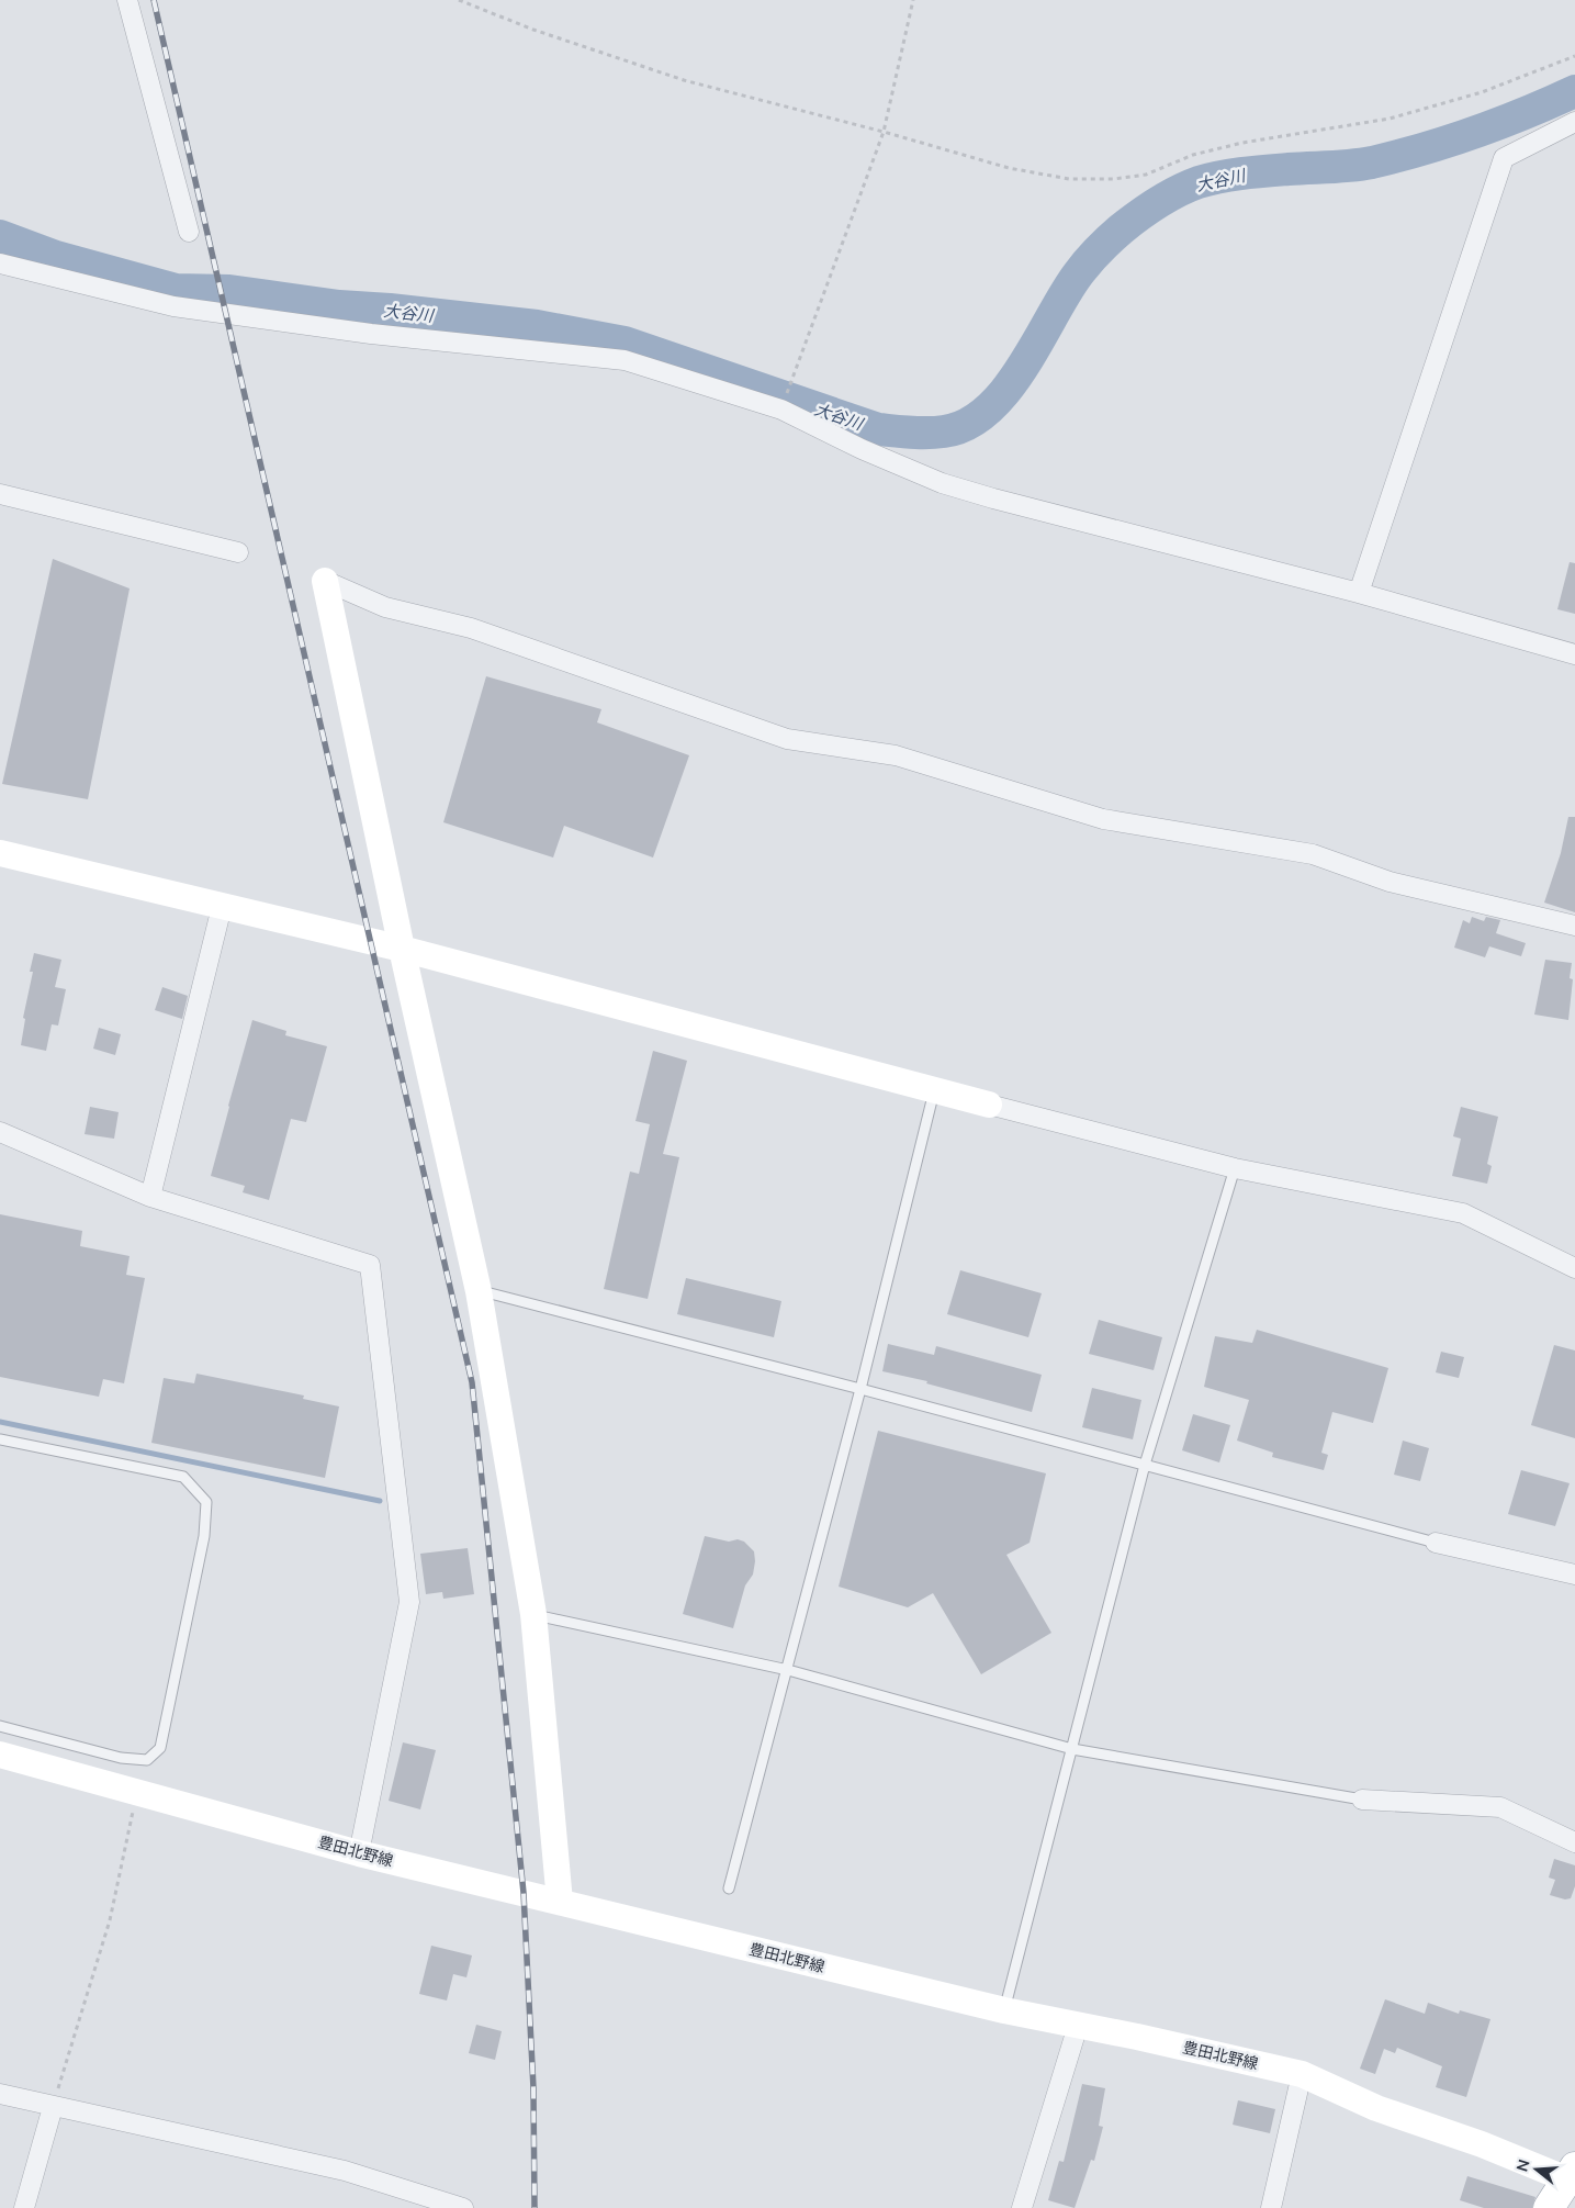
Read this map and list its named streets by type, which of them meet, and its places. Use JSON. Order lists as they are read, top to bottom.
{
  "streets": {
    "street": ["豊田北野線"]
  },
  "water": ["大谷川"],
  "north": "left"
}
